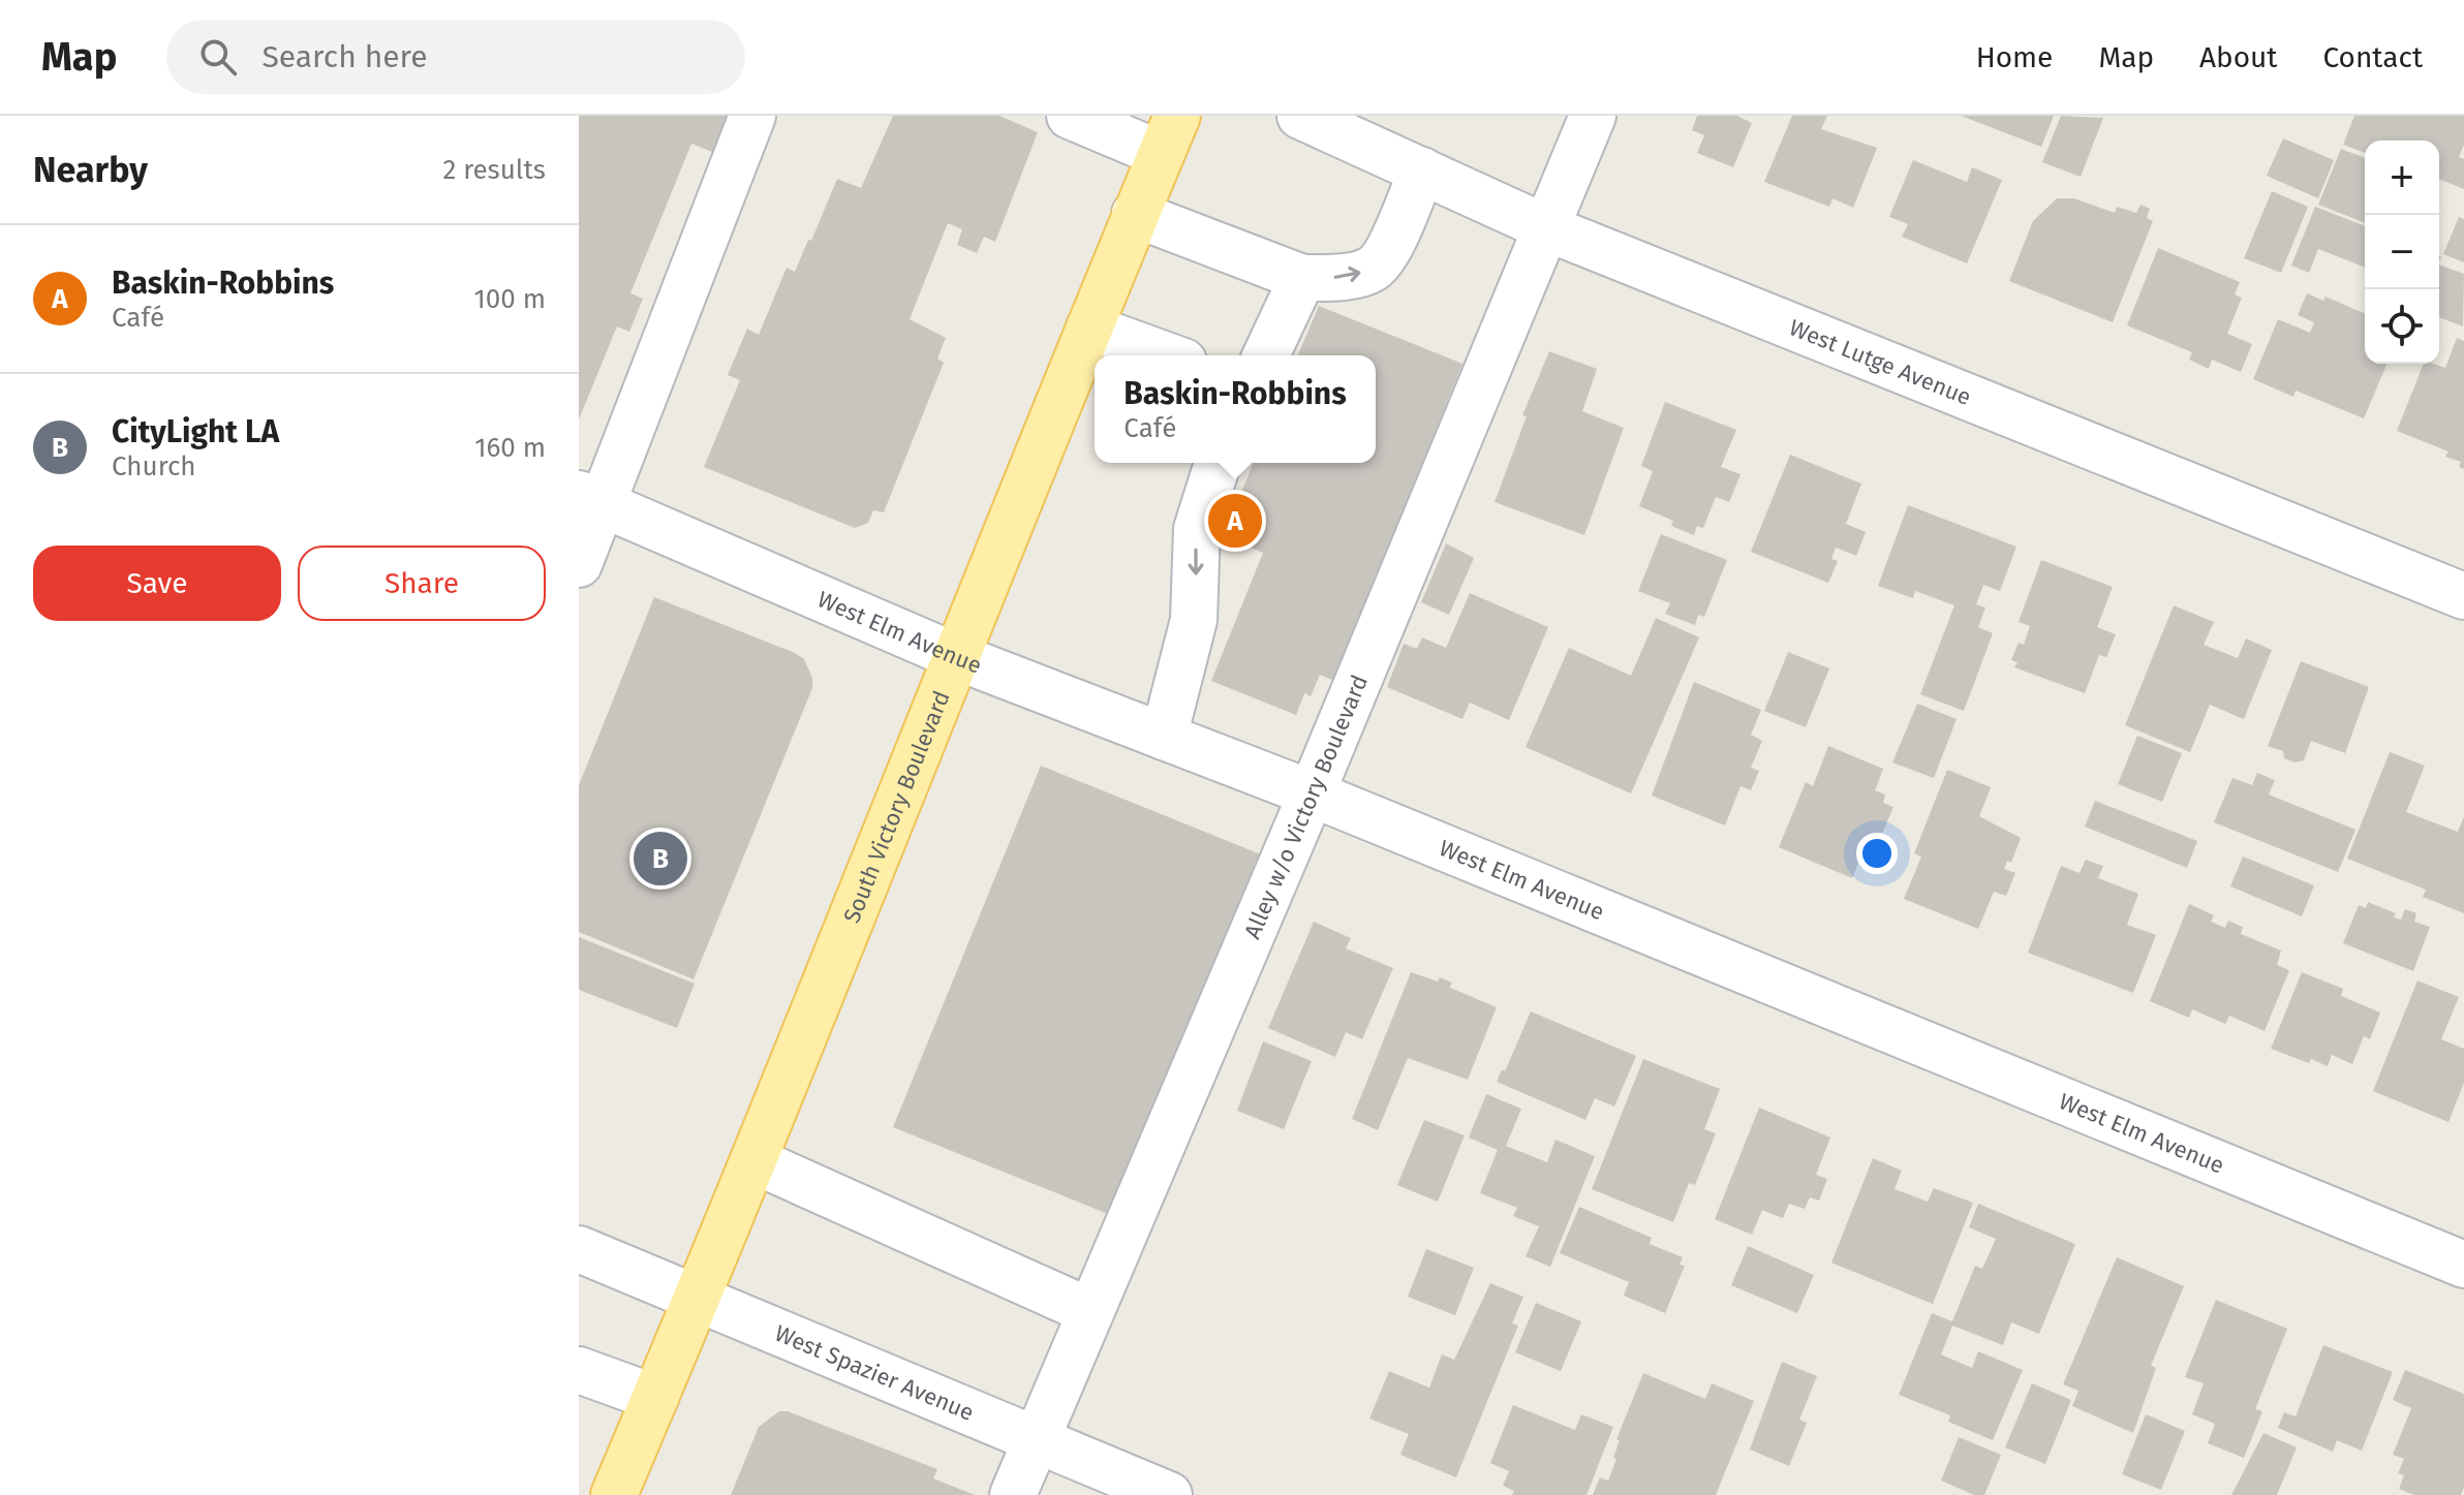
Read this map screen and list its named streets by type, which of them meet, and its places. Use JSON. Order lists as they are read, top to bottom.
{
  "streets": {
    "main road": ["South Victory Boulevard"],
    "street": [
      "West Lutge Avenue",
      "West Elm Avenue",
      "Alley w/o Victory Boulevard",
      "West Spazier Avenue"
    ]
  },
  "crossings": [
    ["West Lutge Avenue", "Alley w/o Victory Boulevard"],
    ["West Elm Avenue", "South Victory Boulevard"],
    ["West Elm Avenue", "Alley w/o Victory Boulevard"],
    ["South Victory Boulevard", "West Spazier Avenue"],
    ["Alley w/o Victory Boulevard", "West Spazier Avenue"]
  ],
  "page": {
    "header": "Map",
    "search": "Search here",
    "nav": [
      "Home",
      "Map",
      "About",
      "Contact"
    ],
    "heading": ["Nearby", "2 results"],
    "map_buttons": ["+", "−"],
    "list": [
      {
        "mark": "A",
        "name": "Baskin-Robbins",
        "note": "Café",
        "value": "100 m"
      },
      {
        "mark": "B",
        "name": "CityLight LA",
        "note": "Church",
        "value": "160 m"
      }
    ],
    "popup": ["Baskin-Robbins", "Café"],
    "pins": ["A", "B"],
    "buttons": ["Save", "Share"]
  }
}
